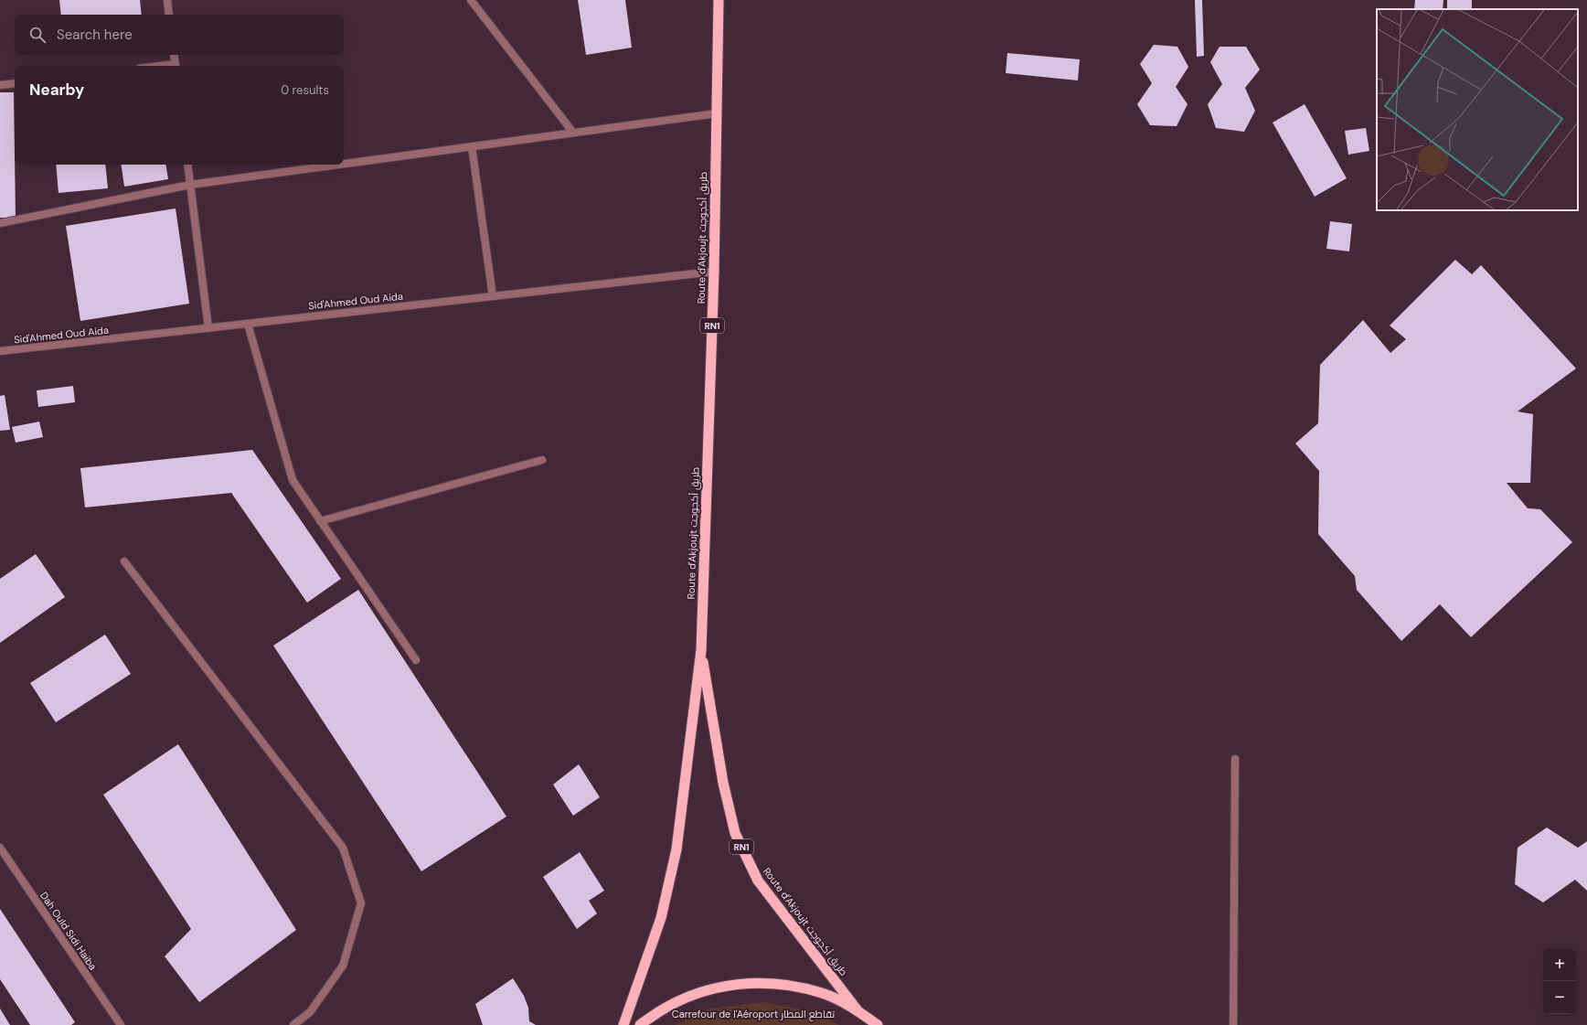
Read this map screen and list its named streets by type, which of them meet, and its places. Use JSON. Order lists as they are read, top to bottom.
{
  "streets": {
    "highway": ["Route d'Akjoujt طريق أكجوجت", "RN1"],
    "street": ["Sid'Ahmed Oud Aida", "Dah Ould Sidi Haiba"]
  },
  "crossings": [
    ["Route d'Akjoujt طريق أكجوجت", "Sid'Ahmed Oud Aida"]
  ],
  "parks": ["Carrefour de l'Aéroport تقاطع المطار"],
  "page": {
    "search": "Search here",
    "heading": ["Nearby", "0 results"],
    "map_buttons": ["+", "−"]
  }
}
